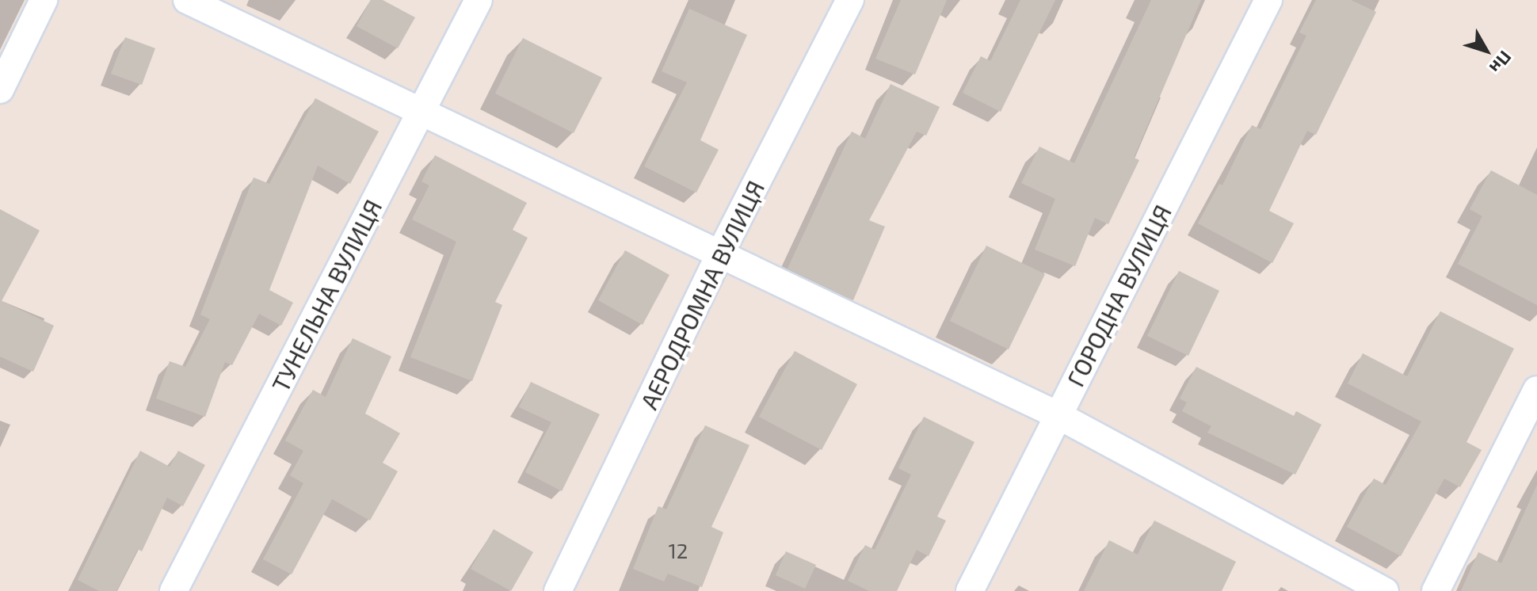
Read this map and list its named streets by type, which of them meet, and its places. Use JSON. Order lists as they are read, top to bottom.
{
  "streets": {
    "street": ["АЕРОДРОМНА ВУЛИЦЯ", "ТУНЕЛЬНА ВУЛИЦЯ", "ГОРОДНА ВУЛИЦЯ"]
  },
  "house_numbers": ["12"],
  "north": "bottom right"
}
